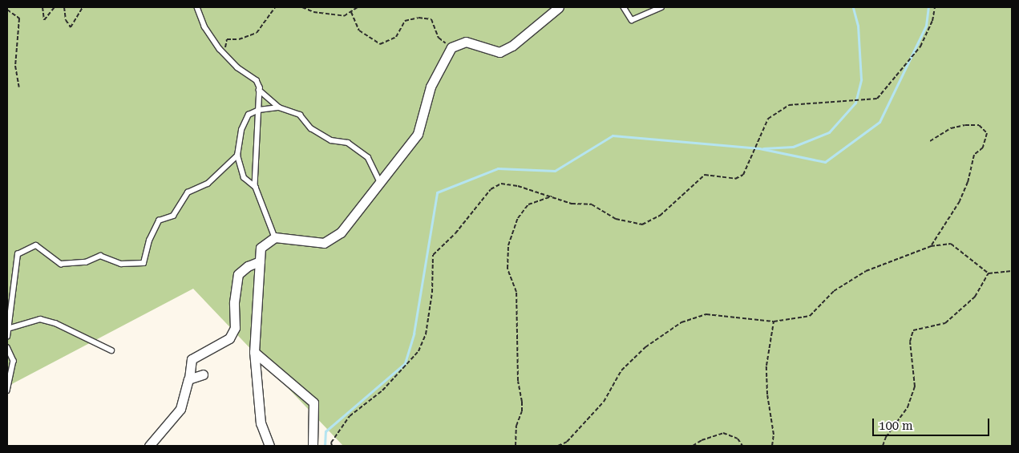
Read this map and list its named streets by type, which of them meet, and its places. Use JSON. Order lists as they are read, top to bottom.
{
  "scale_bar": "100 m"
}
